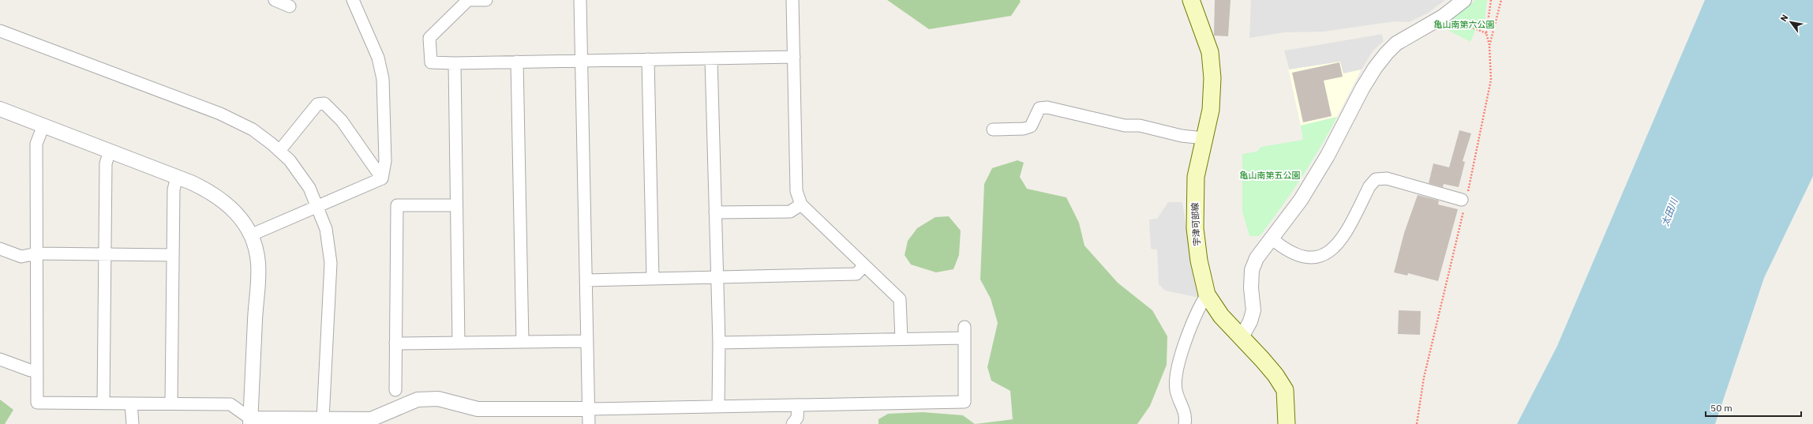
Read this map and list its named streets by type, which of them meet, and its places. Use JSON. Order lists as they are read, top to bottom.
{
  "streets": {
    "main road": ["宇津可部線"]
  },
  "water": ["太田川"],
  "parks": ["亀山南第六公園", "亀山南第五公園"],
  "scale_bar": "50 m",
  "north": "top left"
}
